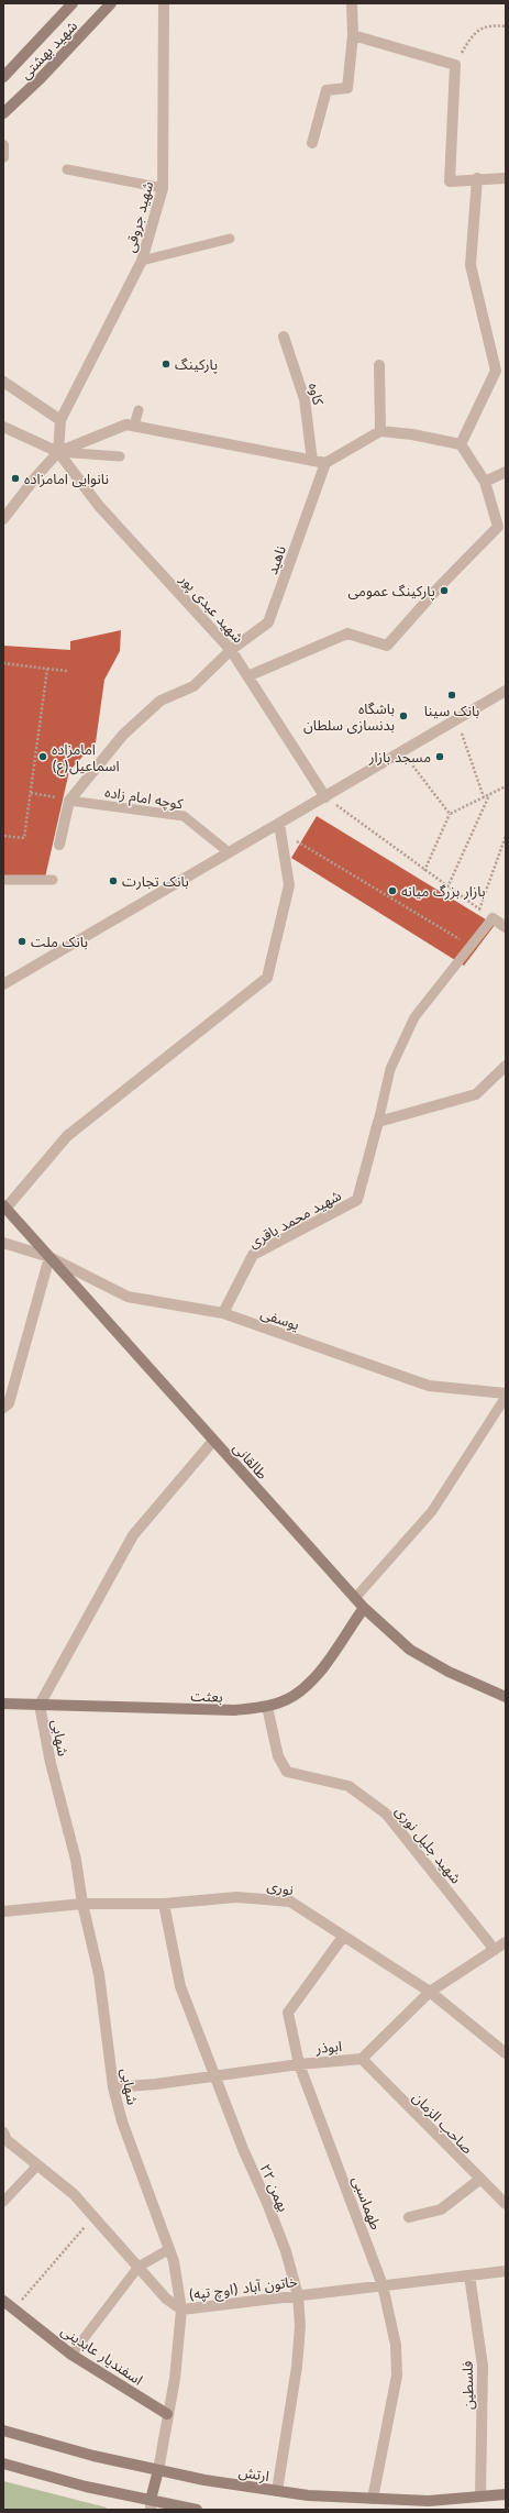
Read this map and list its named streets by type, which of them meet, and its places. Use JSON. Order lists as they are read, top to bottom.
{
  "streets": {
    "street": [
      "شهید بهشتی",
      "شهید جروقی",
      "کاوه",
      "ناهید",
      "شهید عبدی پور",
      "کوچه امام زاده",
      "شهید محمد باقری",
      "یوسفی",
      "طالقانی",
      "بعثت",
      "شهابی",
      "شهید جلیل نوری",
      "نوری",
      "ابوذر",
      "صاحب الزمان",
      "۲۲ بهمن",
      "طهماسبی",
      "خاتون آباد (اوچ تپه)",
      "اسفندیار عابدینی",
      "فلسطین",
      "ارتش"
    ]
  },
  "crossings": [
    ["ناهید", "شهید عبدی پور"],
    ["ناهید", "کوچه امام زاده"],
    ["شهید عبدی پور", "کوچه امام زاده"],
    ["شهید محمد باقری", "یوسفی"],
    ["یوسفی", "طالقانی"],
    ["طالقانی", "بعثت"],
    ["بعثت", "شهابی"],
    ["بعثت", "شهید جلیل نوری"],
    ["شهابی", "نوری"],
    ["شهابی", "ابوذر"],
    ["شهابی", "خاتون آباد (اوچ تپه)"],
    ["شهابی", "اسفندیار عابدینی"],
    ["شهابی", "ارتش"],
    ["شهید جلیل نوری", "ابوذر"],
    ["نوری", "ابوذر"],
    ["نوری", "۲۲ بهمن"],
    ["نوری", "طهماسبی"],
    ["ابوذر", "صاحب الزمان"],
    ["ابوذر", "۲۲ بهمن"],
    ["ابوذر", "طهماسبی"],
    ["۲۲ بهمن", "خاتون آباد (اوچ تپه)"],
    ["۲۲ بهمن", "ارتش"],
    ["طهماسبی", "خاتون آباد (اوچ تپه)"],
    ["طهماسبی", "ارتش"],
    ["خاتون آباد (اوچ تپه)", "فلسطین"],
    ["فلسطین", "ارتش"]
  ],
  "places": [
    "پارکینگ",
    "نانوایی امامزاده",
    "پارکینگ عمومی",
    "بانک سینا",
    "باشگاه بدنسازی سلطان",
    "امامزاده اسماعیل(ع)",
    "مسجد بازار",
    "بانک تجارت",
    "بازار بزرگ میانه",
    "بانک ملت"
  ]
}
